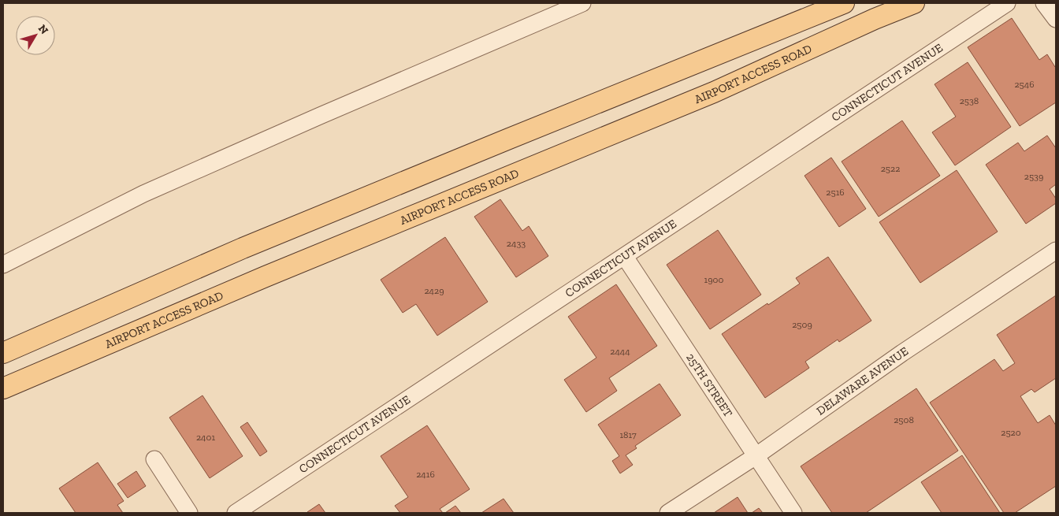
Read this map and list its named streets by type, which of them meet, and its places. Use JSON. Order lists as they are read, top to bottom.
{
  "streets": {
    "main road": ["AIRPORT ACCESS ROAD"],
    "street": ["CONNECTICUT AVENUE", "DELAWARE AVENUE", "25TH STREET"]
  },
  "crossings": [
    ["CONNECTICUT AVENUE", "25TH STREET"],
    ["DELAWARE AVENUE", "25TH STREET"]
  ],
  "house_numbers": [
    "2546",
    "2538",
    "2522",
    "2539",
    "2516",
    "2433",
    "1900",
    "2429",
    "2509",
    "2444",
    "2508",
    "2520",
    "1817",
    "2401",
    "2416"
  ],
  "north": "top right"
}
